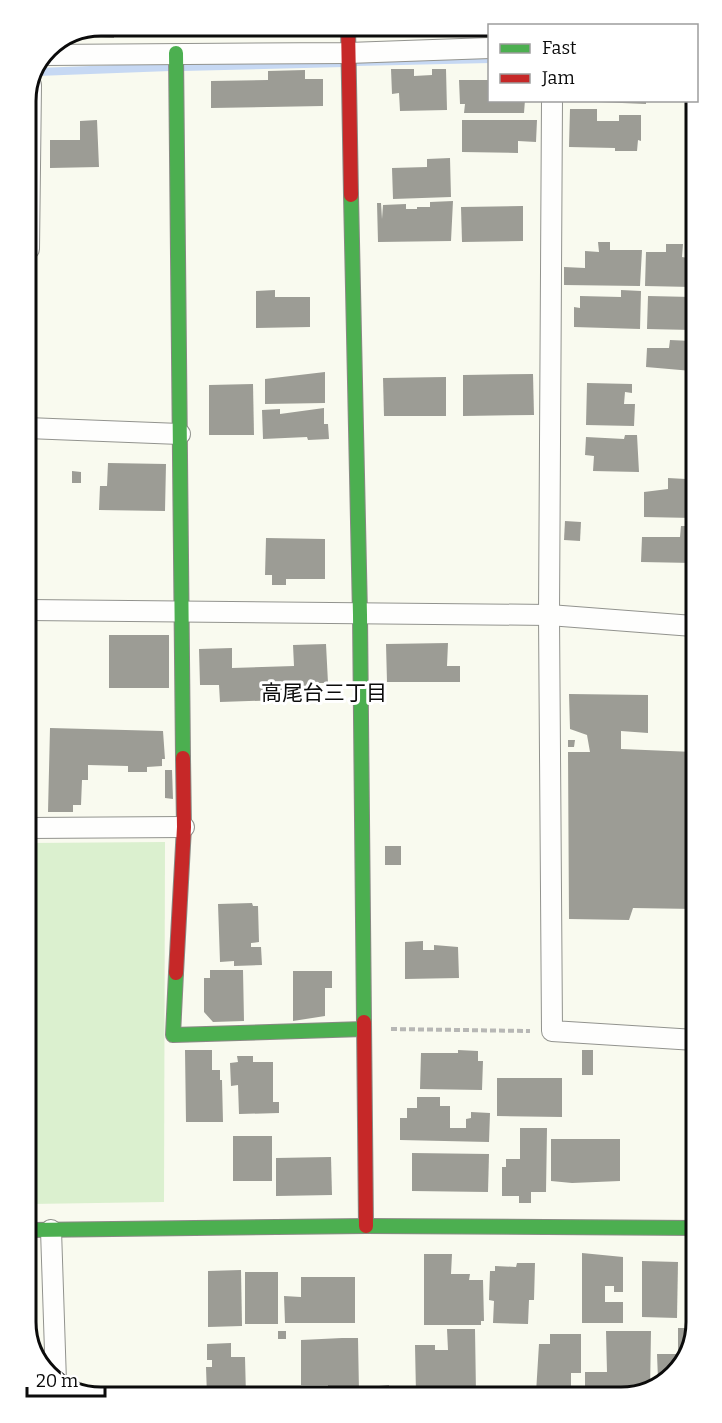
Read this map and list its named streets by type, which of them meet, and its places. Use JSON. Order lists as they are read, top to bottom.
{
  "districts": ["高尾台三丁目"],
  "legend": ["Fast", "Jam"],
  "scale_bar": "20 m"
}
